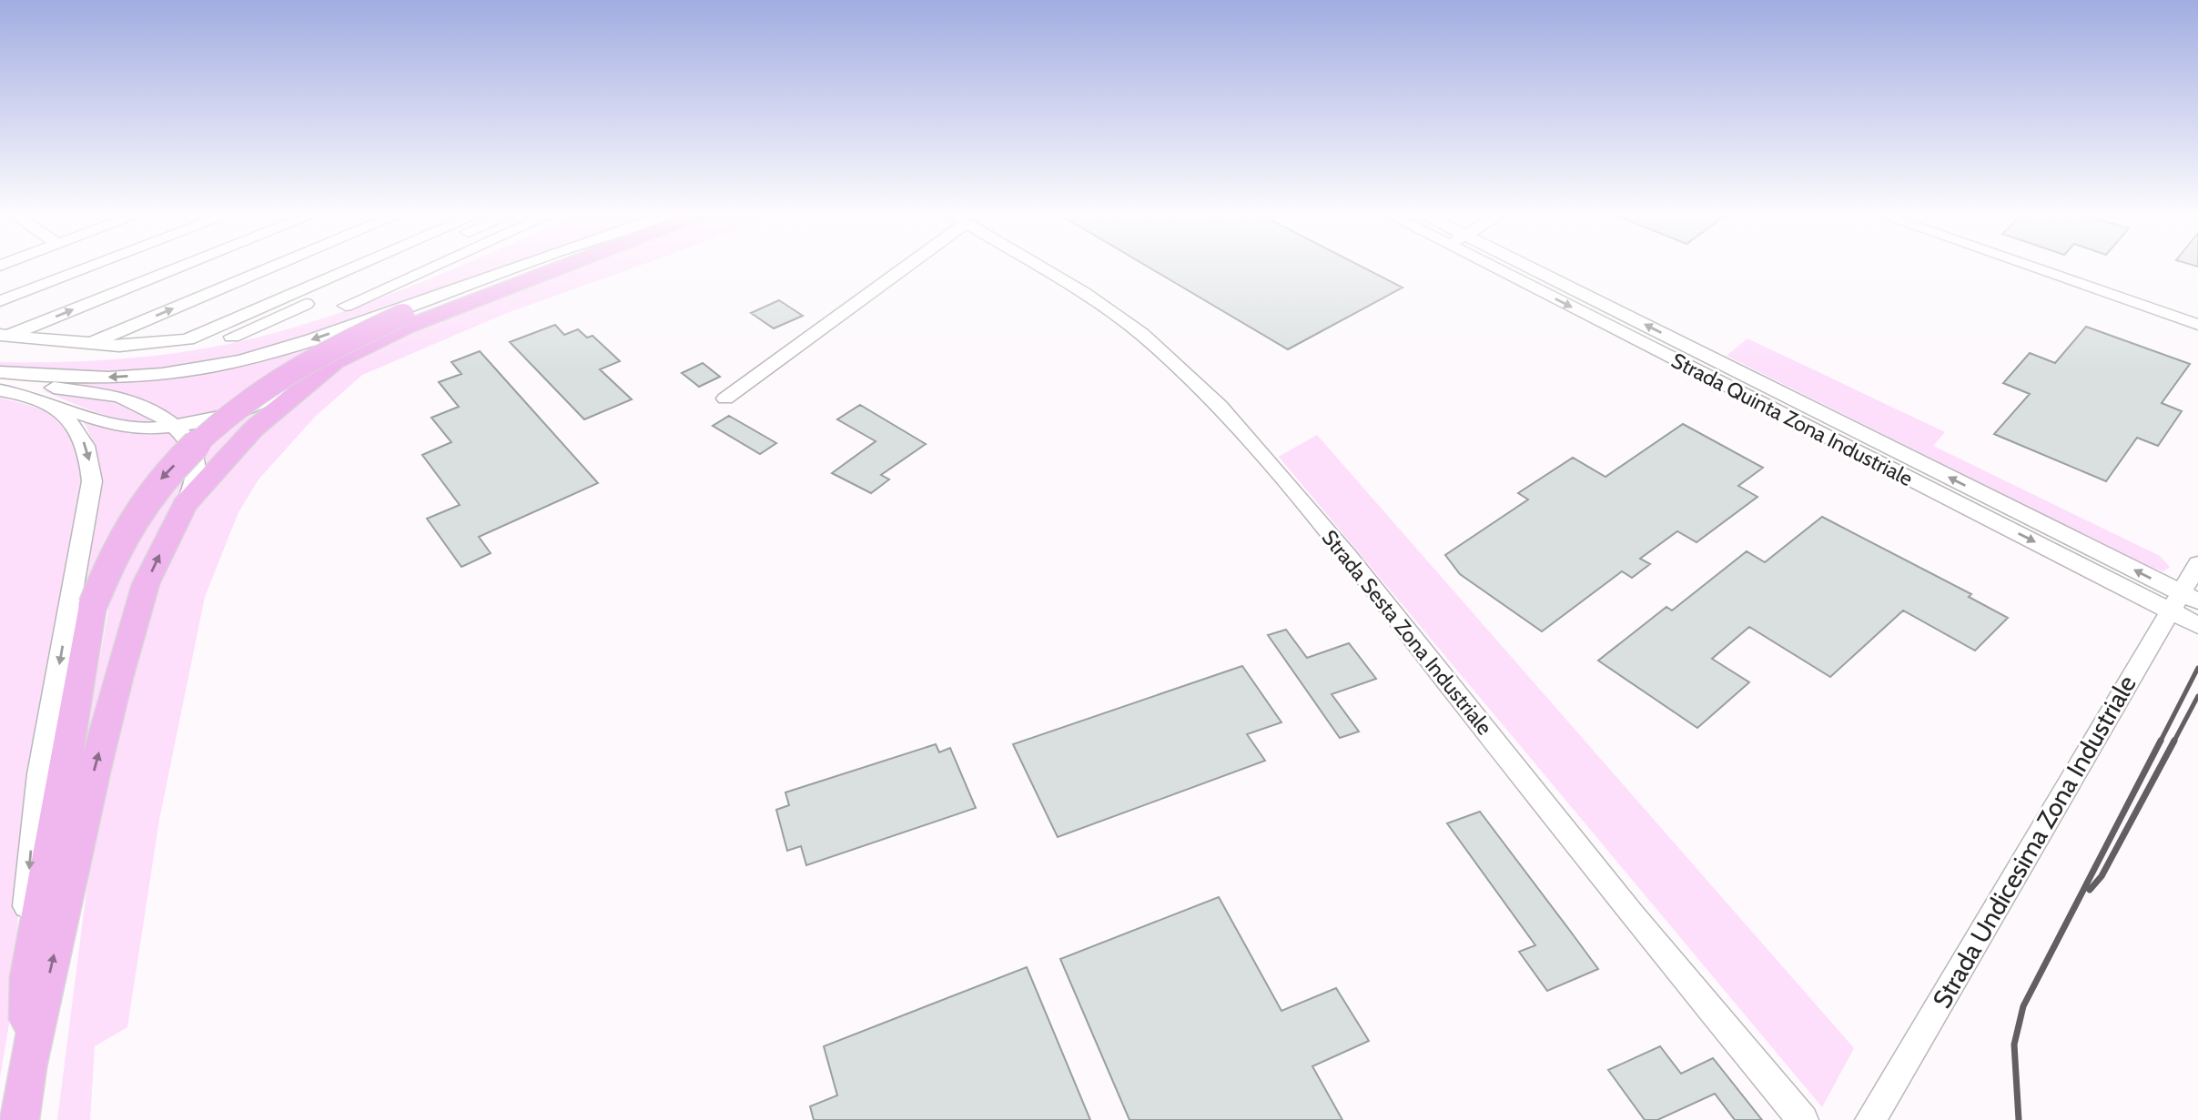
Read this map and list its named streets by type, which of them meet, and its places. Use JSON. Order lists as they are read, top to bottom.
{
  "streets": {
    "street": ["Strada Quinta Zona Industriale", "Strada Sesta Zona Industriale", "Strada Undicesima Zona Industriale"]
  },
  "crossings": [
    ["Strada Quinta Zona Industriale", "Strada Undicesima Zona Industriale"]
  ]
}
